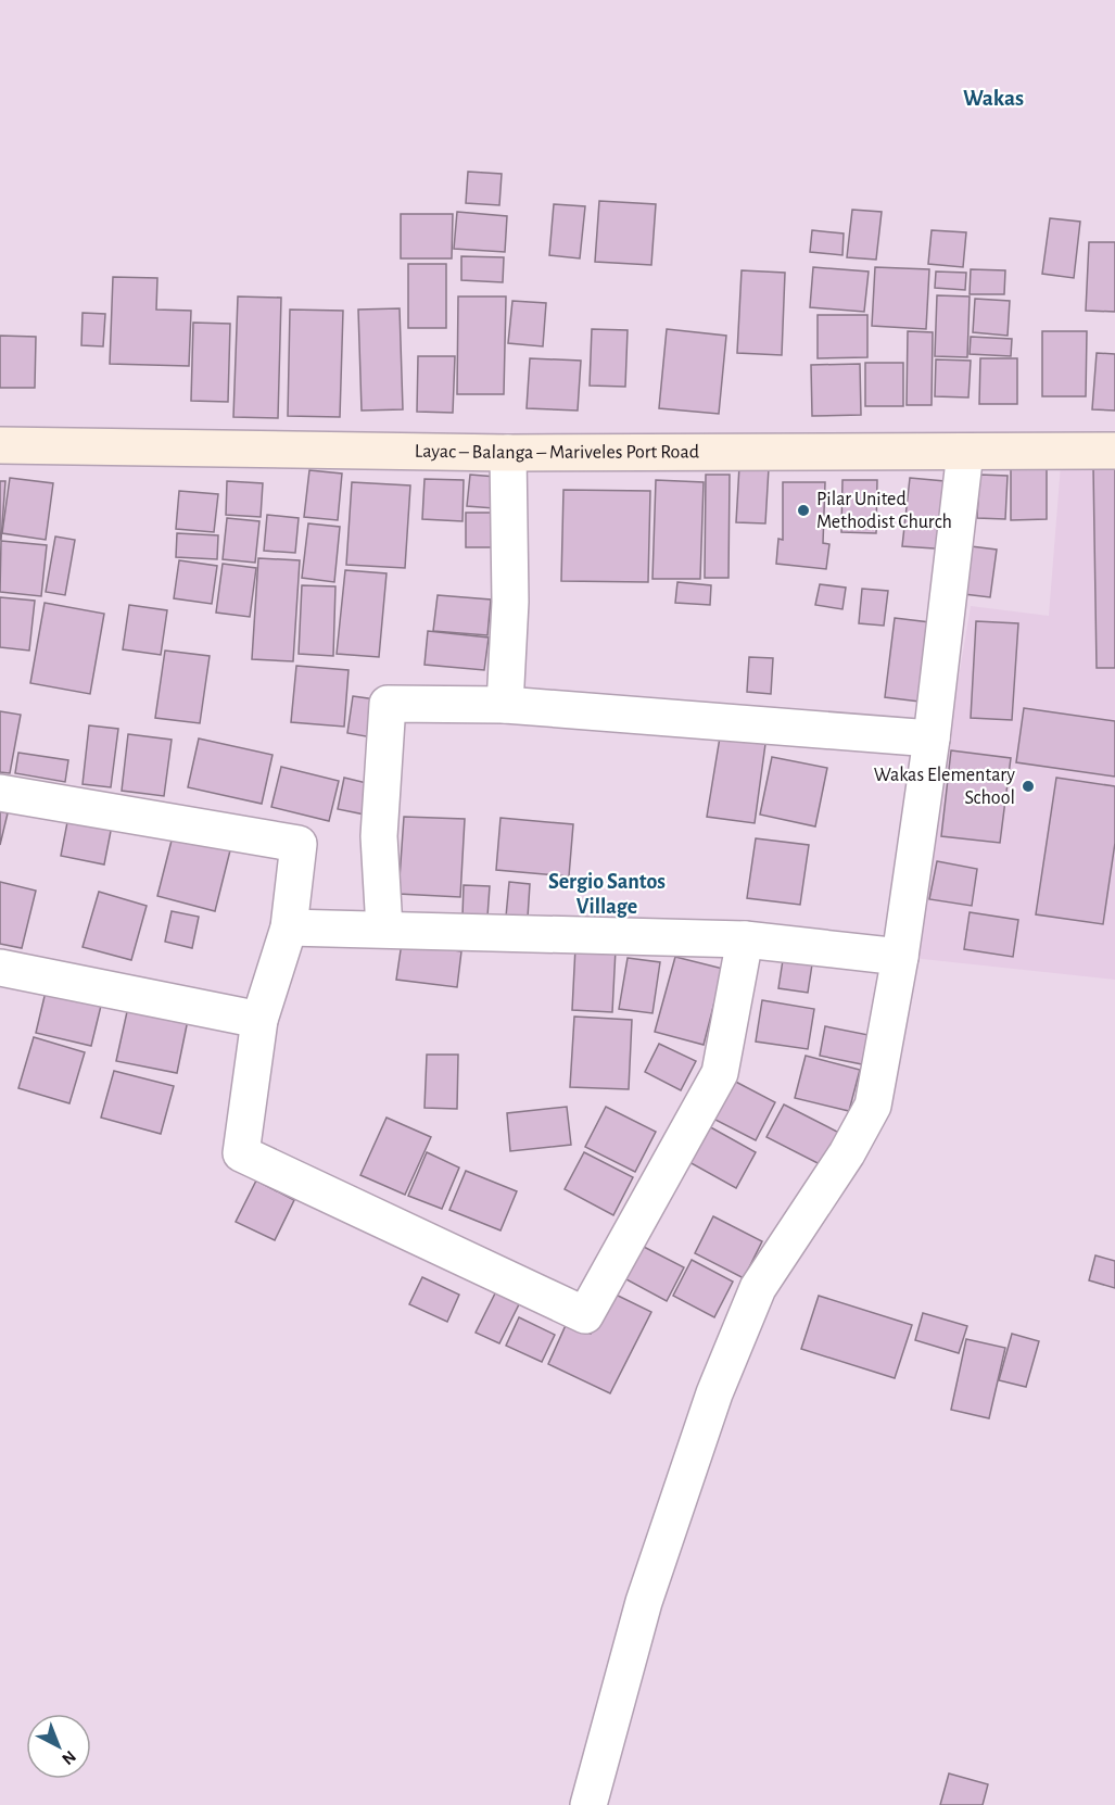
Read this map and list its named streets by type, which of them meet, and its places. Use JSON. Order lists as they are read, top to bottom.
{
  "streets": {
    "main road": ["Layac – Balanga – Mariveles Port Road"]
  },
  "districts": ["Wakas", "Sergio Santos Village"],
  "places": ["Pilar United Methodist Church", "Wakas Elementary School"],
  "north": "bottom right"
}
